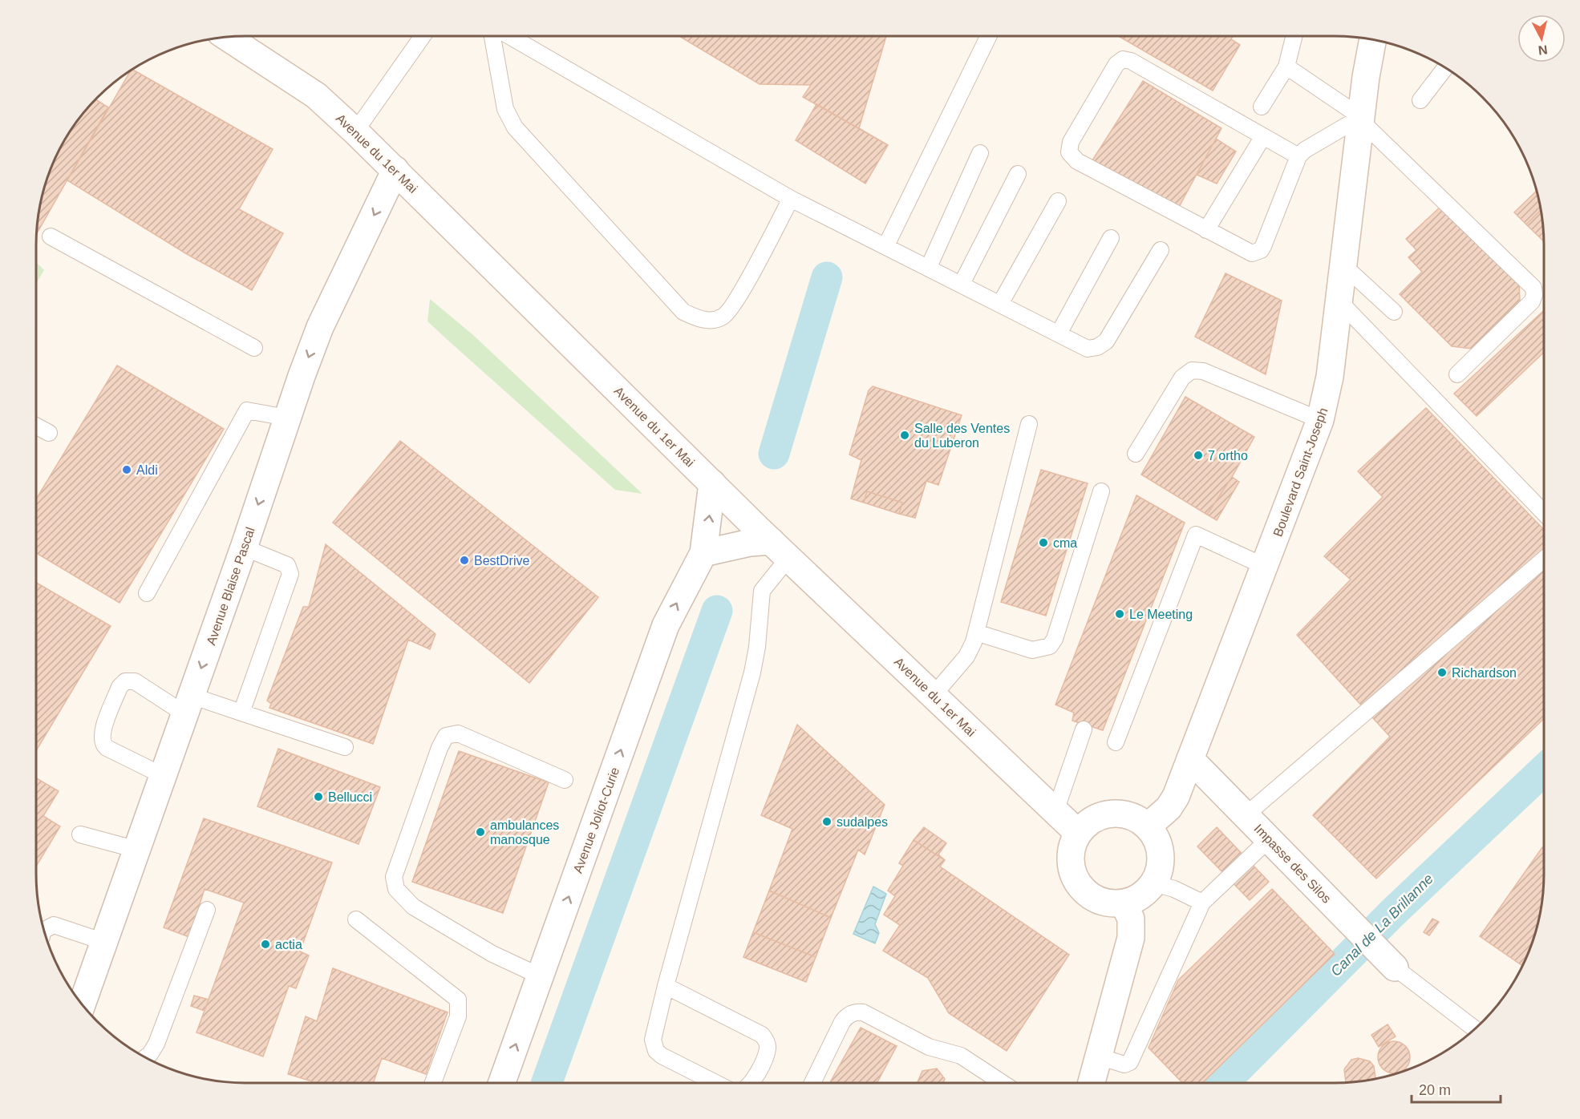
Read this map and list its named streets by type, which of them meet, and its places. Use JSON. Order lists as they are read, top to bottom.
{
  "streets": {
    "street": [
      "Avenue du 1er Mai",
      "Boulevard Saint-Joseph",
      "Avenue Blaise Pascal",
      "Avenue Joliot-Curie",
      "Impasse des Silos"
    ]
  },
  "crossings": [
    ["Avenue du 1er Mai", "Boulevard Saint-Joseph"],
    ["Avenue du 1er Mai", "Avenue Blaise Pascal"],
    ["Avenue du 1er Mai", "Avenue Joliot-Curie"],
    ["Boulevard Saint-Joseph", "Impasse des Silos"]
  ],
  "one_way": ["Avenue Blaise Pascal", "Avenue Joliot-Curie"],
  "water": ["Canal de La Brillanne"],
  "places": [
    "Salle des Ventes du Luberon",
    "7 ortho",
    "Aldi",
    "cma",
    "BestDrive",
    "Le Meeting",
    "Richardson",
    "Bellucci",
    "sudalpes",
    "ambulances manosque",
    "actia"
  ],
  "scale_bar": "20 m",
  "north": "bottom"
}
